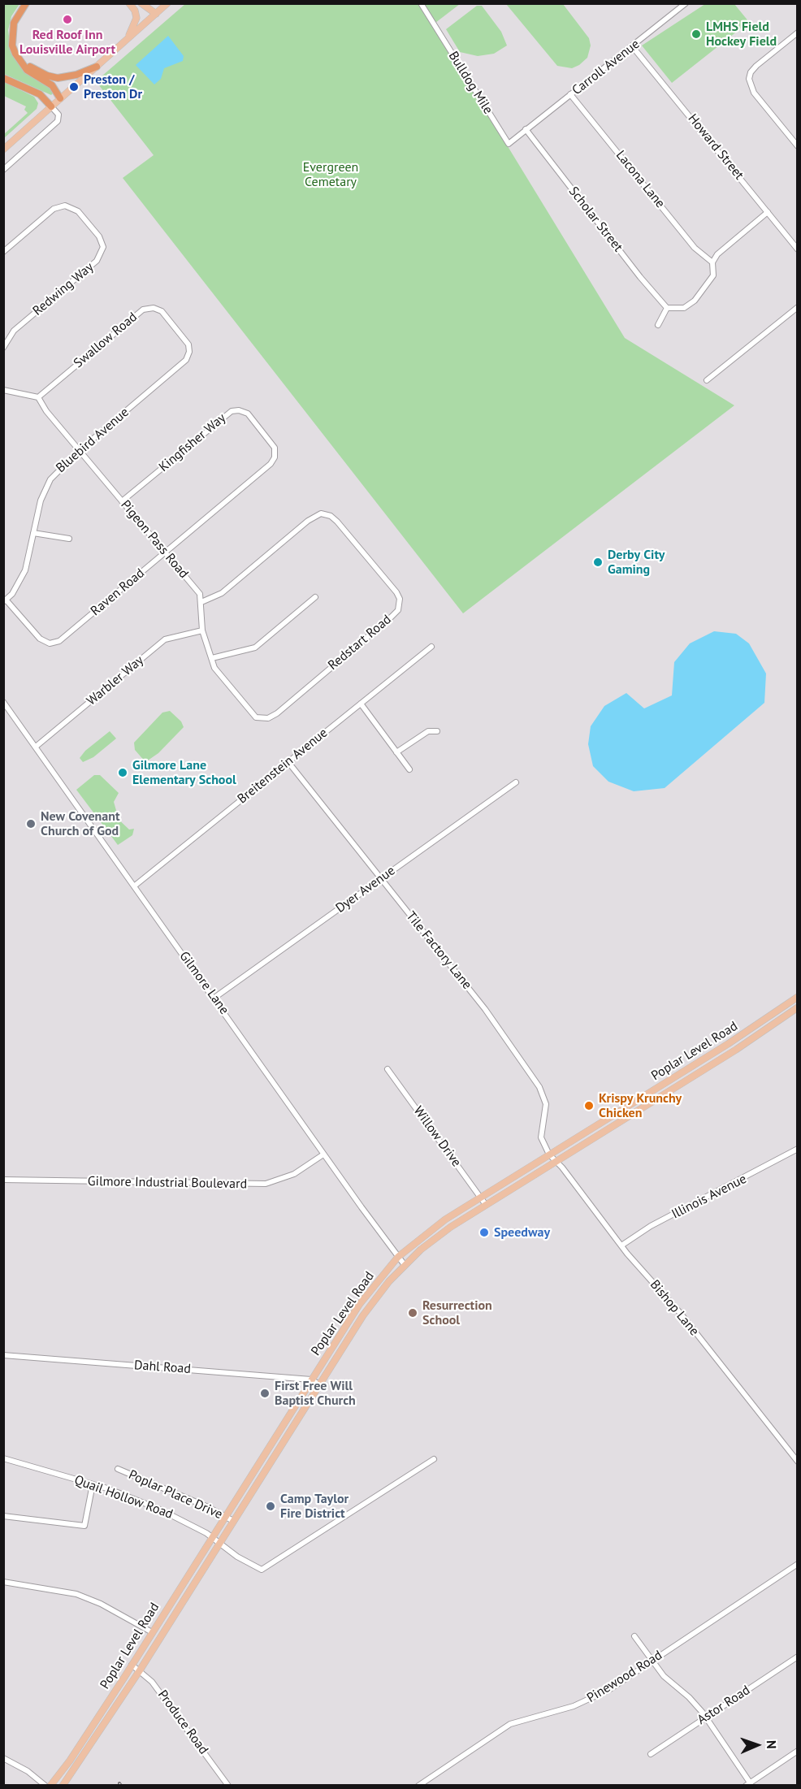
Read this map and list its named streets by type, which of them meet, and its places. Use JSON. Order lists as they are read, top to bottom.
{
  "streets": {
    "main road": ["Poplar Level Road"],
    "street": [
      "Carroll Avenue",
      "Bulldog Mile",
      "Howard Street",
      "Lacona Lane",
      "Scholar Street",
      "Redwing Way",
      "Swallow Road",
      "Bluebird Avenue",
      "Kingfisher Way",
      "Pigeon Pass Road",
      "Raven Road",
      "Redstart Road",
      "Warbler Way",
      "Breitenstein Avenue",
      "Dyer Avenue",
      "Tile Factory Lane",
      "Gilmore Lane",
      "Willow Drive",
      "Gilmore Industrial Boulevard",
      "Illinois Avenue",
      "Bishop Lane",
      "Dahl Road",
      "Poplar Place Drive",
      "Quail Hollow Road",
      "Pinewood Road",
      "Astor Road",
      "Produce Road"
    ]
  },
  "crossings": [
    ["Carroll Avenue", "Bulldog Mile"],
    ["Carroll Avenue", "Howard Street"],
    ["Carroll Avenue", "Lacona Lane"],
    ["Carroll Avenue", "Scholar Street"],
    ["Bulldog Mile", "Scholar Street"],
    ["Swallow Road", "Bluebird Avenue"],
    ["Swallow Road", "Pigeon Pass Road"],
    ["Bluebird Avenue", "Pigeon Pass Road"],
    ["Bluebird Avenue", "Raven Road"],
    ["Kingfisher Way", "Pigeon Pass Road"],
    ["Kingfisher Way", "Raven Road"],
    ["Pigeon Pass Road", "Raven Road"],
    ["Pigeon Pass Road", "Redstart Road"],
    ["Pigeon Pass Road", "Warbler Way"],
    ["Warbler Way", "Gilmore Lane"],
    ["Breitenstein Avenue", "Tile Factory Lane"],
    ["Breitenstein Avenue", "Gilmore Lane"],
    ["Dyer Avenue", "Tile Factory Lane"],
    ["Dyer Avenue", "Gilmore Lane"],
    ["Tile Factory Lane", "Poplar Level Road"],
    ["Tile Factory Lane", "Bishop Lane"],
    ["Gilmore Lane", "Poplar Level Road"],
    ["Gilmore Lane", "Gilmore Industrial Boulevard"],
    ["Poplar Level Road", "Willow Drive"],
    ["Poplar Level Road", "Bishop Lane"],
    ["Poplar Level Road", "Dahl Road"],
    ["Poplar Level Road", "Poplar Place Drive"],
    ["Poplar Level Road", "Quail Hollow Road"],
    ["Poplar Level Road", "Produce Road"],
    ["Illinois Avenue", "Bishop Lane"]
  ],
  "parks": ["Evergreen Cemetary"],
  "places": [
    "Red Roof Inn Louisville Airport",
    "LMHS Field Hockey Field",
    "Preston / Preston Dr",
    "Derby City Gaming",
    "Gilmore Lane Elementary School",
    "New Covenant Church of God",
    "Krispy Krunchy Chicken",
    "Speedway",
    "Resurrection School",
    "First Free Will Baptist Church",
    "Camp Taylor Fire District"
  ],
  "north": "right"
}
